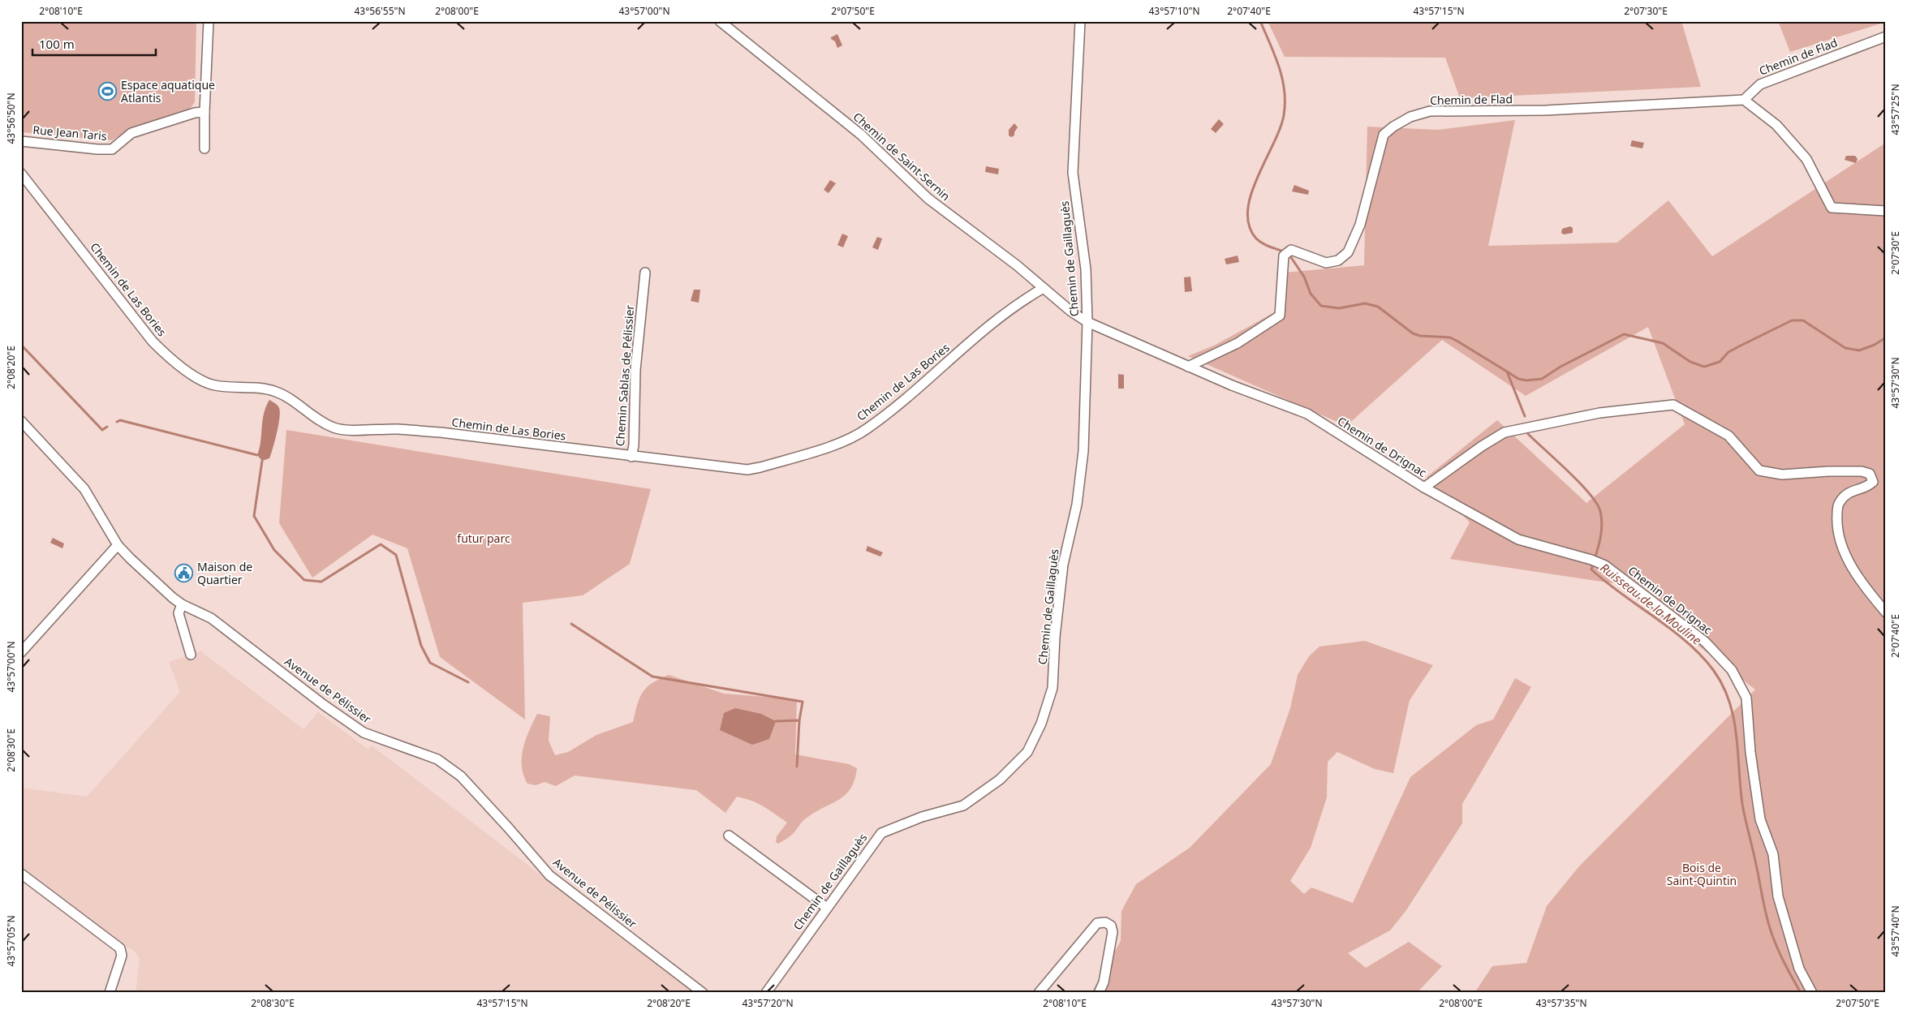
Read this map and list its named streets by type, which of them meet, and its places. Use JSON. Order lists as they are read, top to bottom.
{
  "streets": {
    "street": [
      "Chemin de Flad",
      "Rue Jean Taris",
      "Chemin de Saint-Sernin",
      "Chemin de Gaillaguès",
      "Chemin de Las Bories",
      "Chemin Sablas de Pélissier",
      "Chemin de Drignac",
      "Avenue de Pélissier"
    ]
  },
  "crossings": [
    ["Chemin de Flad", "Chemin de Drignac"],
    ["Chemin de Saint-Sernin", "Chemin de Gaillaguès"],
    ["Chemin de Saint-Sernin", "Chemin de Las Bories"],
    ["Chemin de Saint-Sernin", "Chemin de Drignac"],
    ["Chemin de Gaillaguès", "Chemin de Drignac"],
    ["Chemin de Las Bories", "Chemin Sablas de Pélissier"]
  ],
  "water": ["Ruisseau de la Mouline"],
  "parks": ["futur parc", "Bois de Saint-Quintin"],
  "places": {
    "sports": ["Espace aquatique Atlantis"],
    "public building": ["Maison de Quartier"]
  },
  "scale_bar": "100 m",
  "coordinates": [
    "2°08'10\"E",
    "43°56'55\"N",
    "2°08'00\"E",
    "43°57'00\"N",
    "2°07'50\"E",
    "43°57'10\"N",
    "2°07'40\"E",
    "43°57'15\"N",
    "2°07'30\"E",
    "43°57'25\"N",
    "43°56'50\"N",
    "2°08'20\"E",
    "43°57'30\"N",
    "2°08'30\"E",
    "43°57'40\"N",
    "43°57'05\"N",
    "43°57'20\"N",
    "43°57'35\"N"
  ]
}
